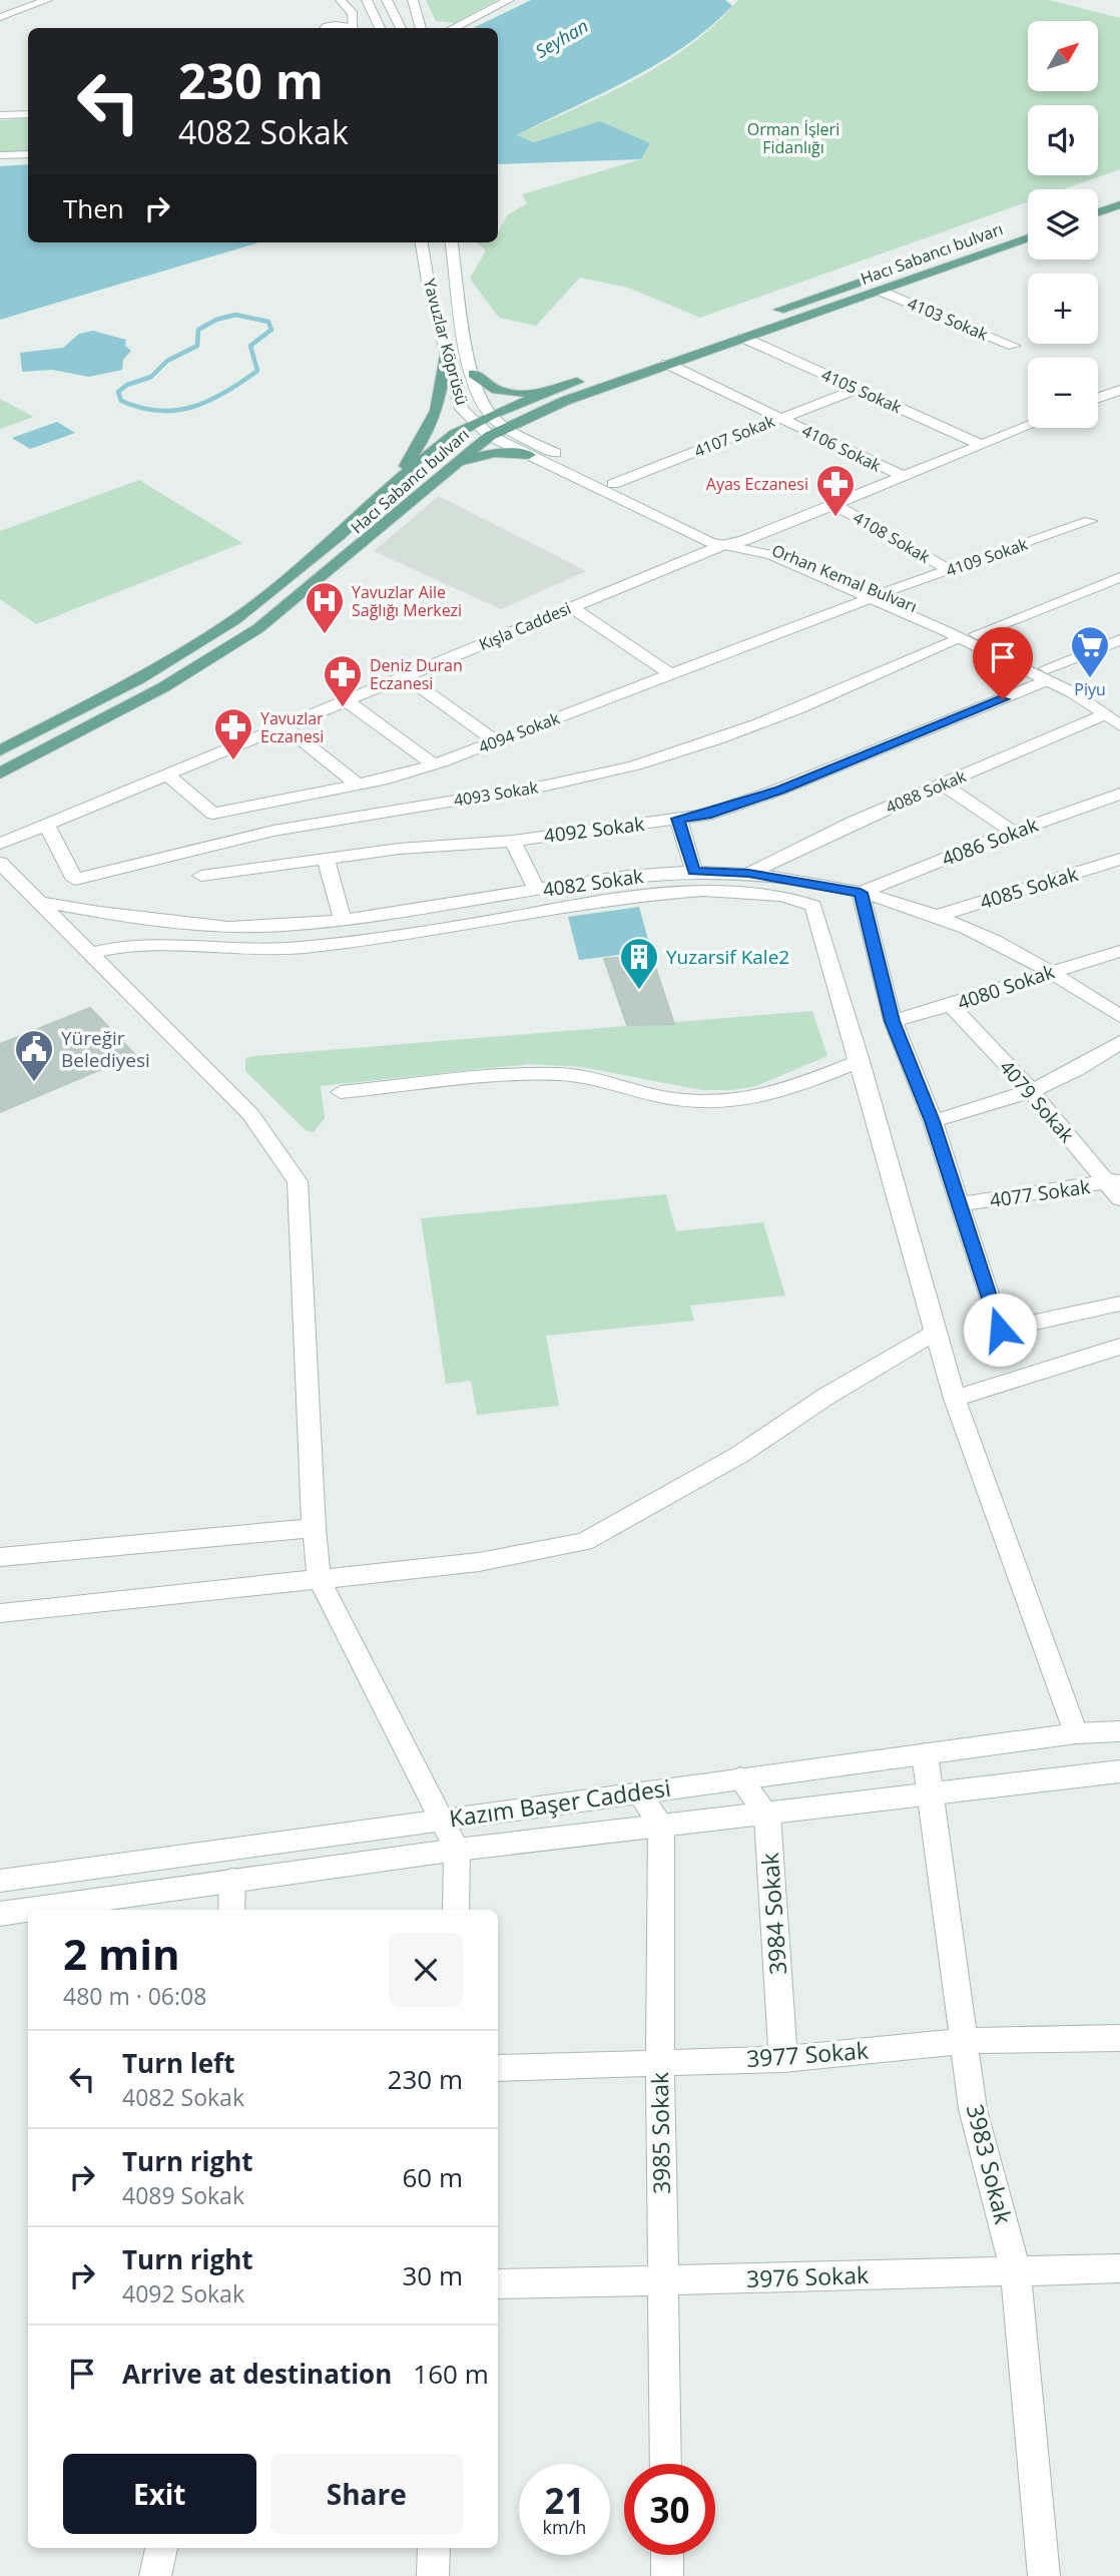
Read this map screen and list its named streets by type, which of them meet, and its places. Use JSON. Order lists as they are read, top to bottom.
{
  "streets": {
    "main road": ["Hacı Sabancı bulvarı"],
    "street": [
      "4103 Sokak",
      "Yavuzlar Köprüsü",
      "4105 Sokak",
      "4107 Sokak",
      "4106 Sokak",
      "4108 Sokak",
      "4109 Sokak",
      "Orhan Kemal Bulvarı",
      "Kışla Caddesi",
      "4094 Sokak",
      "4088 Sokak",
      "4093 Sokak",
      "4092 Sokak",
      "4086 Sokak",
      "4082 Sokak",
      "4085 Sokak",
      "4080 Sokak",
      "4079 Sokak",
      "4077 Sokak",
      "Kazım Başer Caddesi",
      "3984 Sokak",
      "3977 Sokak",
      "3985 Sokak",
      "3983 Sokak",
      "3976 Sokak"
    ]
  },
  "crossings": [
    ["Hacı Sabancı bulvarı", "4103 Sokak"],
    ["Hacı Sabancı bulvarı", "Yavuzlar Köprüsü"],
    ["Hacı Sabancı bulvarı", "4105 Sokak"],
    ["Hacı Sabancı bulvarı", "4106 Sokak"],
    ["Hacı Sabancı bulvarı", "Orhan Kemal Bulvarı"],
    ["Yavuzlar Köprüsü", "Orhan Kemal Bulvarı"],
    ["4105 Sokak", "4107 Sokak"],
    ["4105 Sokak", "Kışla Caddesi"],
    ["4107 Sokak", "4106 Sokak"],
    ["4107 Sokak", "Orhan Kemal Bulvarı"],
    ["4106 Sokak", "Kışla Caddesi"],
    ["4108 Sokak", "4109 Sokak"],
    ["4108 Sokak", "Kışla Caddesi"],
    ["4109 Sokak", "Orhan Kemal Bulvarı"],
    ["4109 Sokak", "4094 Sokak"],
    ["Orhan Kemal Bulvarı", "Kışla Caddesi"],
    ["Orhan Kemal Bulvarı", "4094 Sokak"],
    ["Orhan Kemal Bulvarı", "4088 Sokak"],
    ["Orhan Kemal Bulvarı", "4093 Sokak"],
    ["Orhan Kemal Bulvarı", "4092 Sokak"],
    ["Kışla Caddesi", "4094 Sokak"],
    ["Kışla Caddesi", "4093 Sokak"],
    ["4088 Sokak", "4082 Sokak"],
    ["4086 Sokak", "4082 Sokak"],
    ["4082 Sokak", "4085 Sokak"],
    ["4082 Sokak", "4080 Sokak"],
    ["4080 Sokak", "4079 Sokak"],
    ["4079 Sokak", "4077 Sokak"],
    ["Kazım Başer Caddesi", "3984 Sokak"],
    ["Kazım Başer Caddesi", "3985 Sokak"],
    ["Kazım Başer Caddesi", "3983 Sokak"],
    ["3984 Sokak", "3977 Sokak"],
    ["3977 Sokak", "3985 Sokak"],
    ["3977 Sokak", "3983 Sokak"],
    ["3985 Sokak", "3976 Sokak"],
    ["3983 Sokak", "3976 Sokak"]
  ],
  "water": ["Seyhan"],
  "parks": ["Orman İşleri Fidanlığı"],
  "places": {
    "pharmacy": ["Ayas Eczanesi", "Deniz Duran Eczanesi", "Yavuzlar Eczanesi"],
    "hospital": ["Yavuzlar Aile Sağlığı Merkezi"],
    "supermarket": ["Piyu"],
    "building": ["Yuzarsif Kale2"],
    "public building": ["Yüreğir Belediyesi"]
  },
  "north": "top right",
  "page": {
    "map_buttons": ["+", "−"],
    "turn": ["230 m", "4082 Sokak"],
    "then": "Then",
    "heading": ["2 min", "480 m · 06:08"],
    "list": [
      {
        "name": "Turn left",
        "note": "4082 Sokak",
        "value": "230 m"
      },
      {
        "name": "Turn right",
        "note": "4089 Sokak",
        "value": "60 m"
      },
      {
        "name": "Turn right",
        "note": "4092 Sokak",
        "value": "30 m"
      },
      {
        "name": "Arrive at destination",
        "value": "160 m"
      }
    ],
    "buttons": ["Exit", "Share"],
    "speed": "21 km/h",
    "limit": "30"
  }
}
